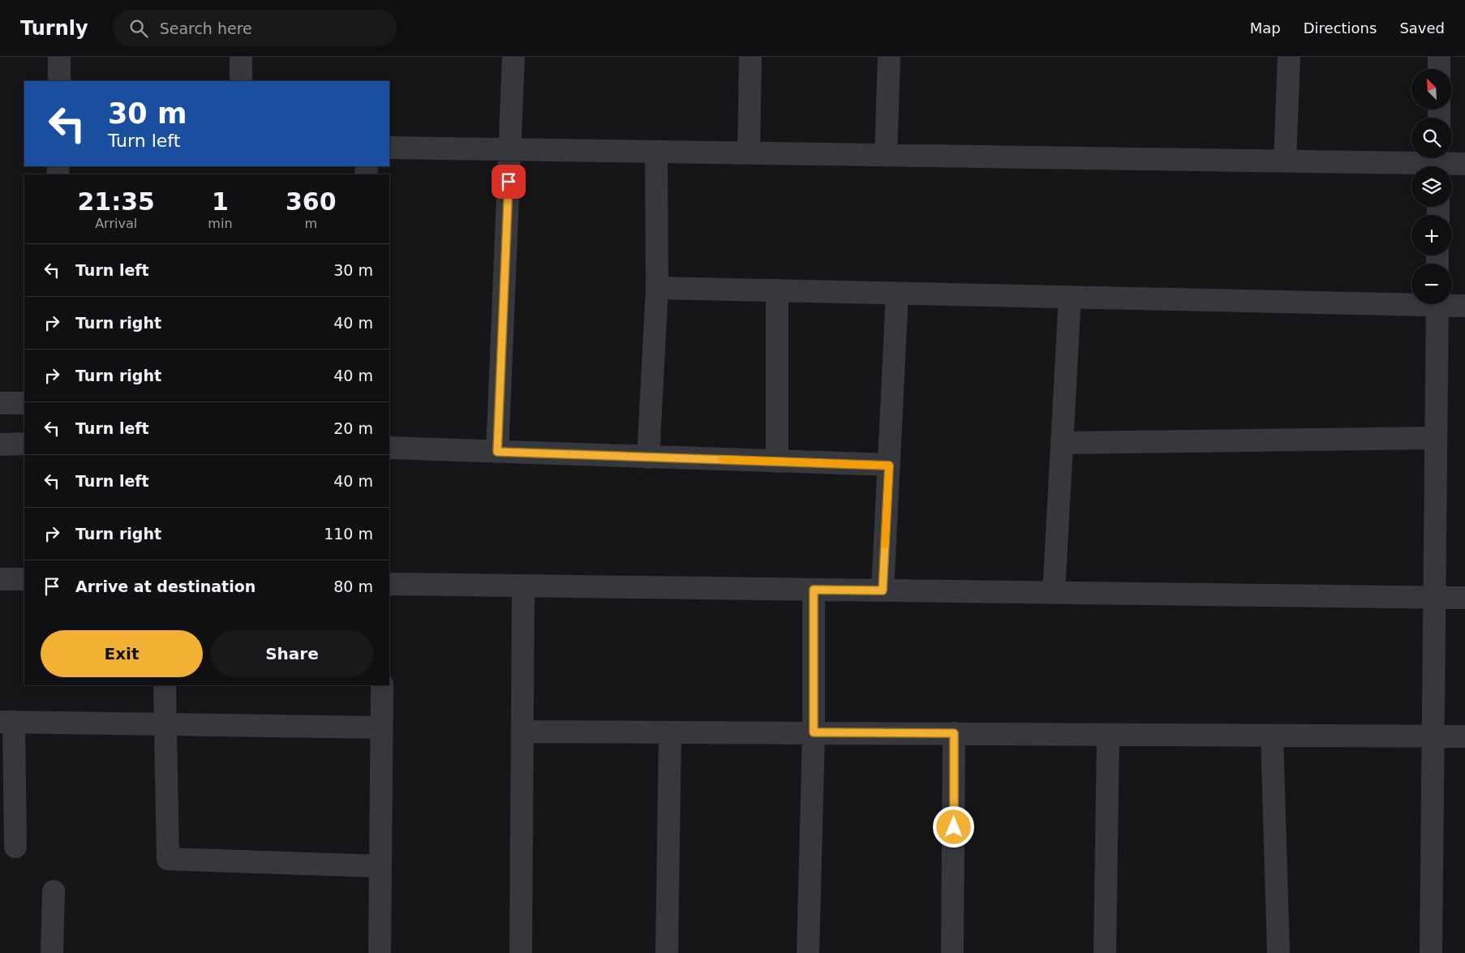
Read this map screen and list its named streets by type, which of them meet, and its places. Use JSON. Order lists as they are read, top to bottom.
{
  "north": "top left",
  "page": {
    "header": "Turnly",
    "search": "Search here",
    "nav": ["Map", "Directions", "Saved"],
    "map_buttons": ["+", "−"],
    "turn": ["30 m", "Turn left"],
    "eta": [
      "21:35",
      "Arrival",
      "1",
      "min",
      "360",
      "m"
    ],
    "list": [
      {
        "name": "Turn left",
        "value": "30 m"
      },
      {
        "name": "Turn right",
        "value": "40 m"
      },
      {
        "name": "Turn right",
        "value": "40 m"
      },
      {
        "name": "Turn left",
        "value": "20 m"
      },
      {
        "name": "Turn left",
        "value": "40 m"
      },
      {
        "name": "Turn right",
        "value": "110 m"
      },
      {
        "name": "Arrive at destination",
        "value": "80 m"
      }
    ],
    "buttons": ["Exit", "Share"]
  }
}
